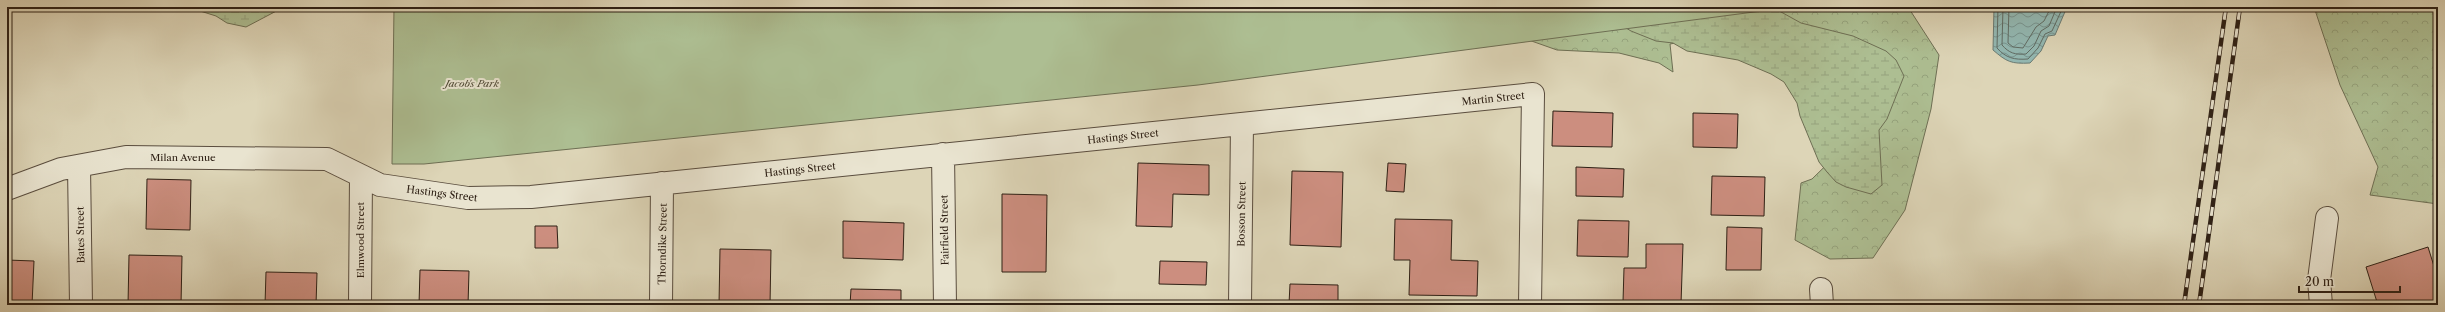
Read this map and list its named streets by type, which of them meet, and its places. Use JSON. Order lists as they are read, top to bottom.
{
  "streets": {
    "street": [
      "Martin Street",
      "Hastings Street",
      "Milan Avenue",
      "Bosson Street",
      "Fairfield Street",
      "Bates Street",
      "Elmwood Street",
      "Thorndike Street"
    ]
  },
  "crossings": [
    ["Martin Street", "Hastings Street"],
    ["Martin Street", "Bosson Street"],
    ["Hastings Street", "Milan Avenue"],
    ["Hastings Street", "Bosson Street"],
    ["Hastings Street", "Fairfield Street"],
    ["Hastings Street", "Elmwood Street"],
    ["Hastings Street", "Thorndike Street"],
    ["Milan Avenue", "Bates Street"],
    ["Milan Avenue", "Elmwood Street"]
  ],
  "parks": ["Jacob's Park"],
  "scale_bar": "20 m"
}
